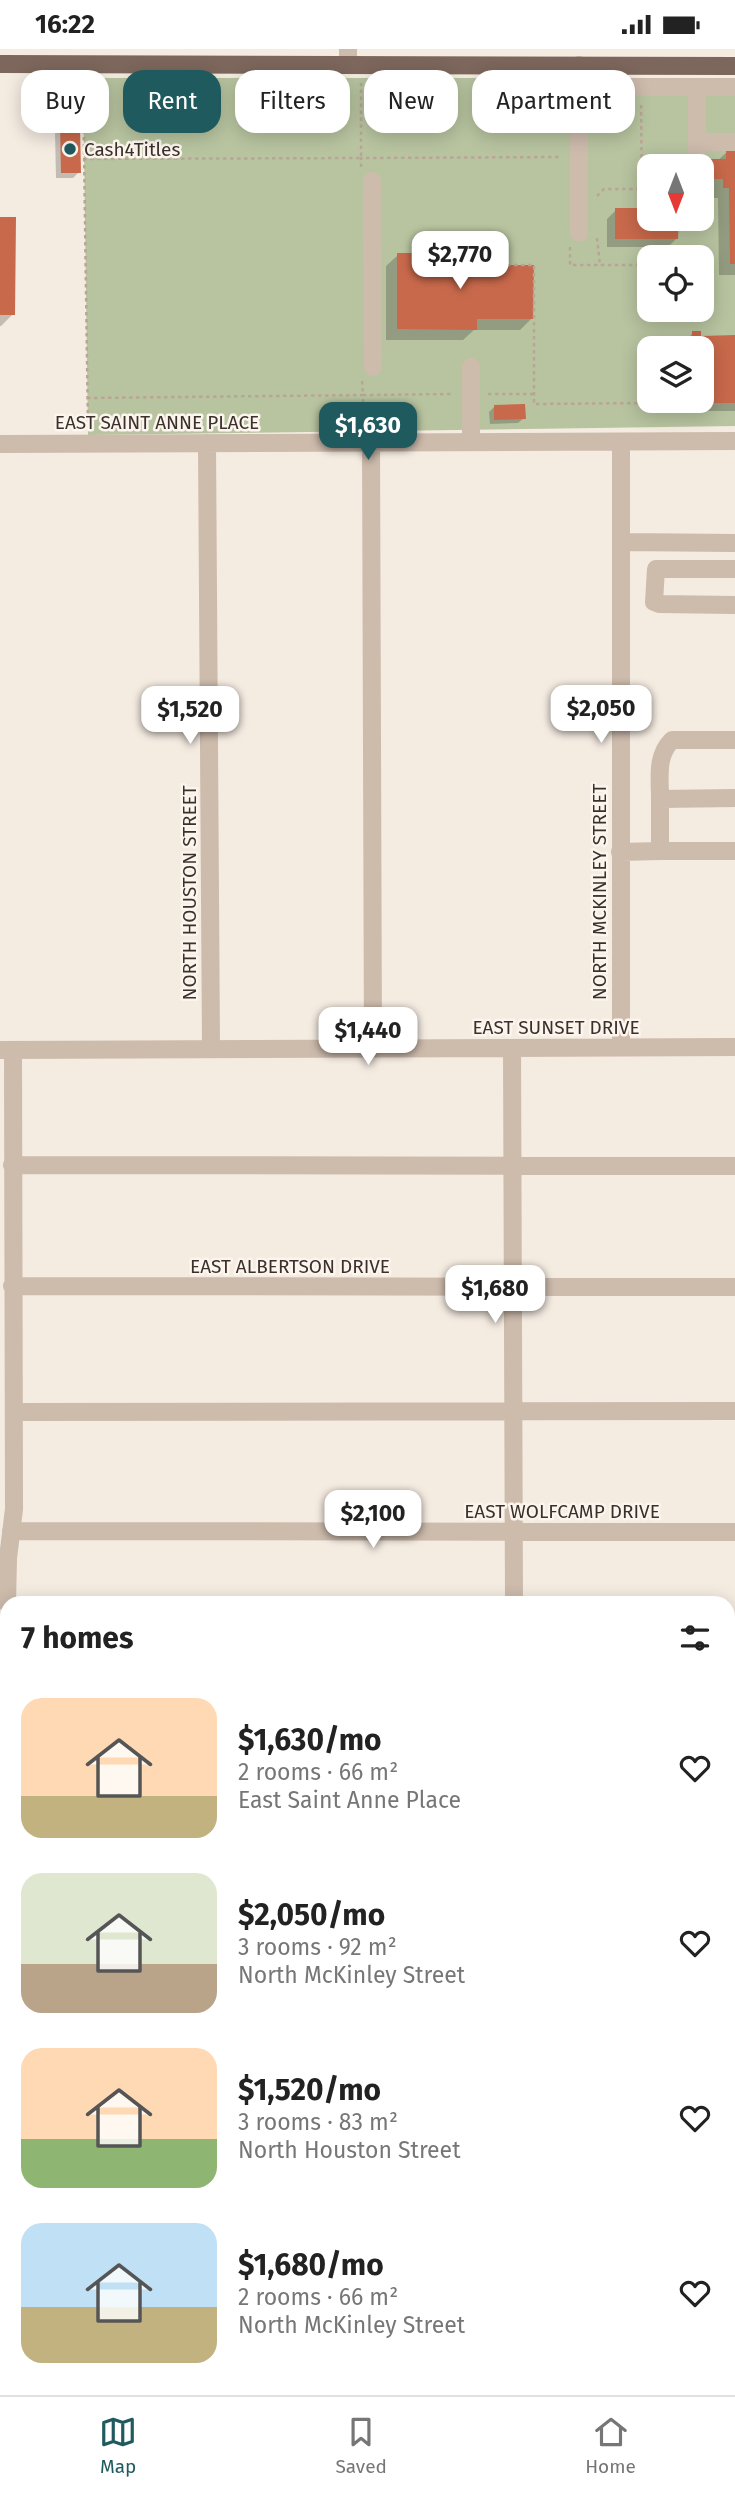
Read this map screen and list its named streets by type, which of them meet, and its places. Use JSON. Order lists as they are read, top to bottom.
{
  "streets": {
    "street": [
      "EAST SAINT ANNE PLACE",
      "NORTH MCKINLEY STREET",
      "NORTH HOUSTON STREET",
      "EAST SUNSET DRIVE",
      "EAST ALBERTSON DRIVE",
      "EAST WOLFCAMP DRIVE"
    ]
  },
  "crossings": [
    ["EAST SAINT ANNE PLACE", "NORTH MCKINLEY STREET"],
    ["EAST SAINT ANNE PLACE", "NORTH HOUSTON STREET"],
    ["NORTH MCKINLEY STREET", "EAST SUNSET DRIVE"],
    ["NORTH HOUSTON STREET", "EAST SUNSET DRIVE"]
  ],
  "places": ["Cash4Titles"],
  "north": "bottom",
  "page": {
    "status": "16:22",
    "chip": [
      "Buy",
      "Rent",
      "Filters",
      "New",
      "Apartment"
    ],
    "price": [
      "$2,770",
      "$1,630",
      "$2,050",
      "$1,520",
      "$1,440",
      "$1,680",
      "$2,100"
    ],
    "heading": "7 homes",
    "list": [
      {
        "name": "$1,630/mo",
        "note": "2 rooms · 66 m² · East Saint Anne Place"
      },
      {
        "name": "$2,050/mo",
        "note": "3 rooms · 92 m² · North McKinley Street"
      },
      {
        "name": "$1,520/mo",
        "note": "3 rooms · 83 m² · North Houston Street"
      },
      {
        "name": "$1,680/mo",
        "note": "2 rooms · 66 m² · North McKinley Street"
      }
    ],
    "tabs": ["Map", "Saved", "Home"]
  }
}
